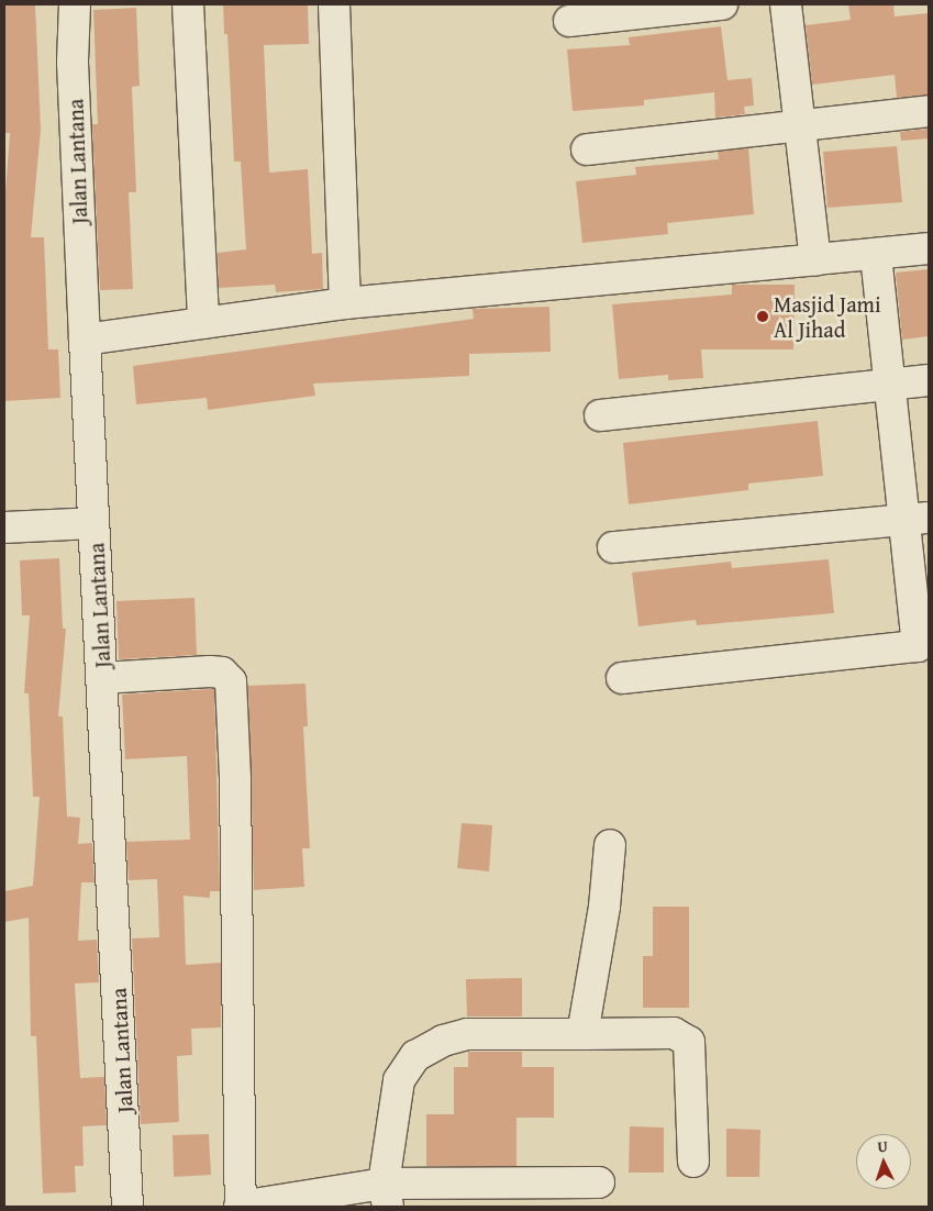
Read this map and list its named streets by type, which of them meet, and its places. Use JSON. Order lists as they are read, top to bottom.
{
  "streets": {
    "street": ["Jalan Lantana"]
  },
  "places": ["Masjid Jami Al Jihad"],
  "north": "top"
}
